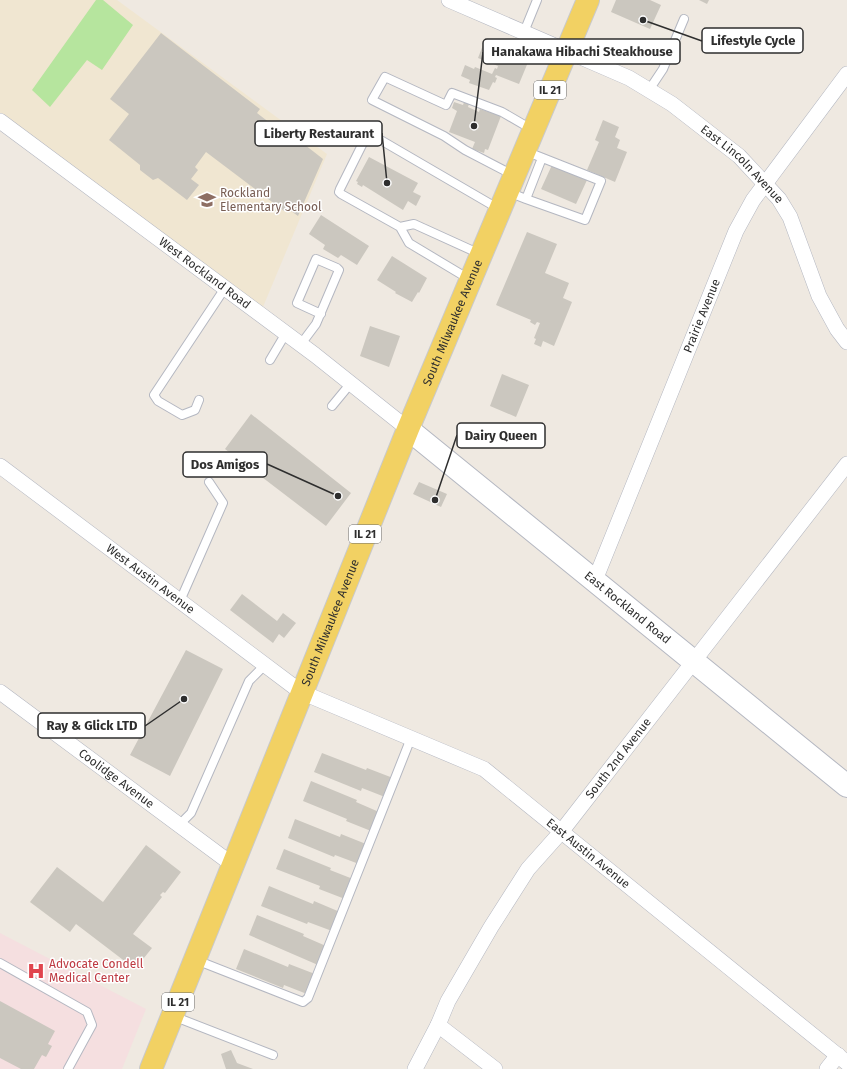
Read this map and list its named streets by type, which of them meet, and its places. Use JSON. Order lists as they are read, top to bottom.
{
  "streets": {
    "main road": ["IL 21", "South Milwaukee Avenue"],
    "street": [
      "East Lincoln Avenue",
      "West Rockland Road",
      "Prairie Avenue",
      "West Austin Avenue",
      "East Rockland Road",
      "South 2nd Avenue",
      "Coolidge Avenue",
      "East Austin Avenue"
    ]
  },
  "crossings": [
    ["East Lincoln Avenue", "Prairie Avenue"],
    ["East Lincoln Avenue", "South Milwaukee Avenue"],
    ["West Rockland Road", "South Milwaukee Avenue"],
    ["West Rockland Road", "East Rockland Road"],
    ["Prairie Avenue", "East Rockland Road"],
    ["South Milwaukee Avenue", "West Austin Avenue"],
    ["South Milwaukee Avenue", "East Rockland Road"],
    ["South Milwaukee Avenue", "Coolidge Avenue"],
    ["South Milwaukee Avenue", "East Austin Avenue"],
    ["West Austin Avenue", "East Austin Avenue"],
    ["East Rockland Road", "South 2nd Avenue"],
    ["South 2nd Avenue", "East Austin Avenue"]
  ],
  "places": {
    "other": [
      "Lifestyle Cycle",
      "Hanakawa Hibachi Steakhouse",
      "Liberty Restaurant",
      "Dos Amigos",
      "Dairy Queen",
      "Ray & Glick LTD"
    ],
    "school or university": ["Rockland Elementary School"],
    "hospital": ["Advocate Condell Medical Center"]
  }
}
